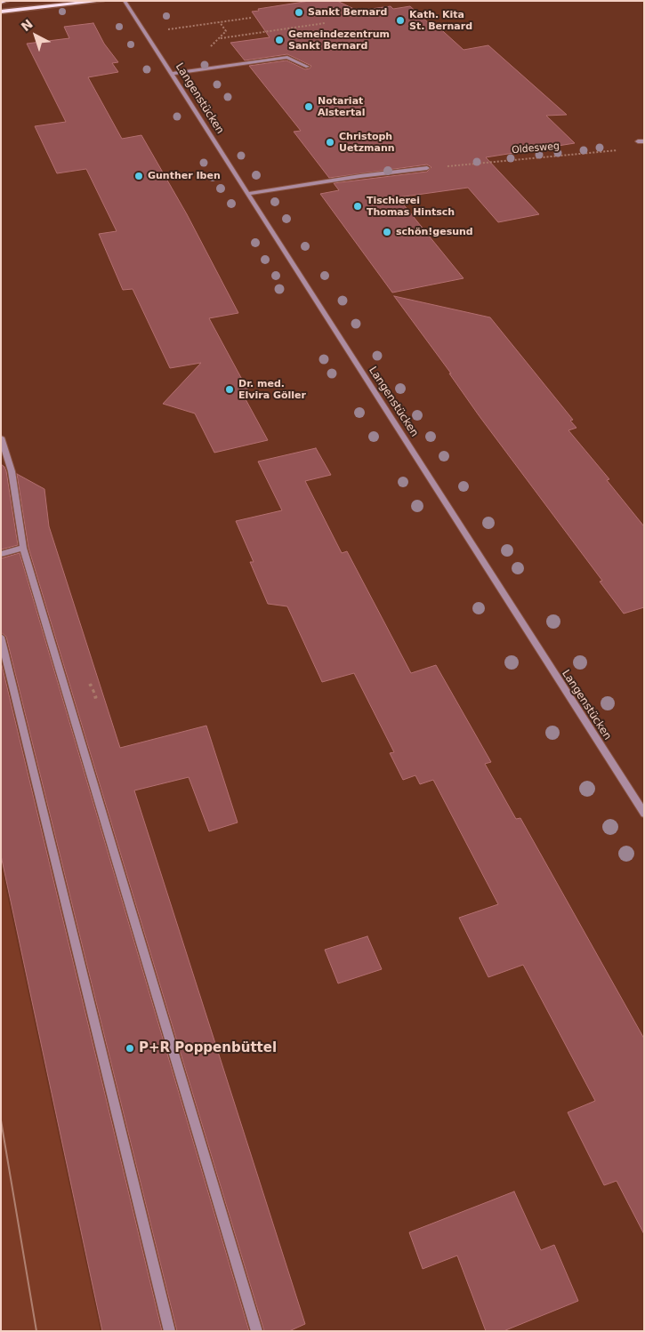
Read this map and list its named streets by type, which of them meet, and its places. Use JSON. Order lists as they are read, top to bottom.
{
  "streets": {
    "street": ["Langenstücken"],
    "path": ["Oldesweg"]
  },
  "places": [
    "Sankt Bernard",
    "Kath. Kita St. Bernard",
    "Gemeindezentrum Sankt Bernard",
    "Notariat Alstertal",
    "Christoph Uetzmann",
    "Gunther Iben",
    "Tischlerei Thomas Hintsch",
    "schön!gesund",
    "Dr. med. Elvira Göller",
    "P+R Poppenbüttel"
  ],
  "north": "top left"
}
